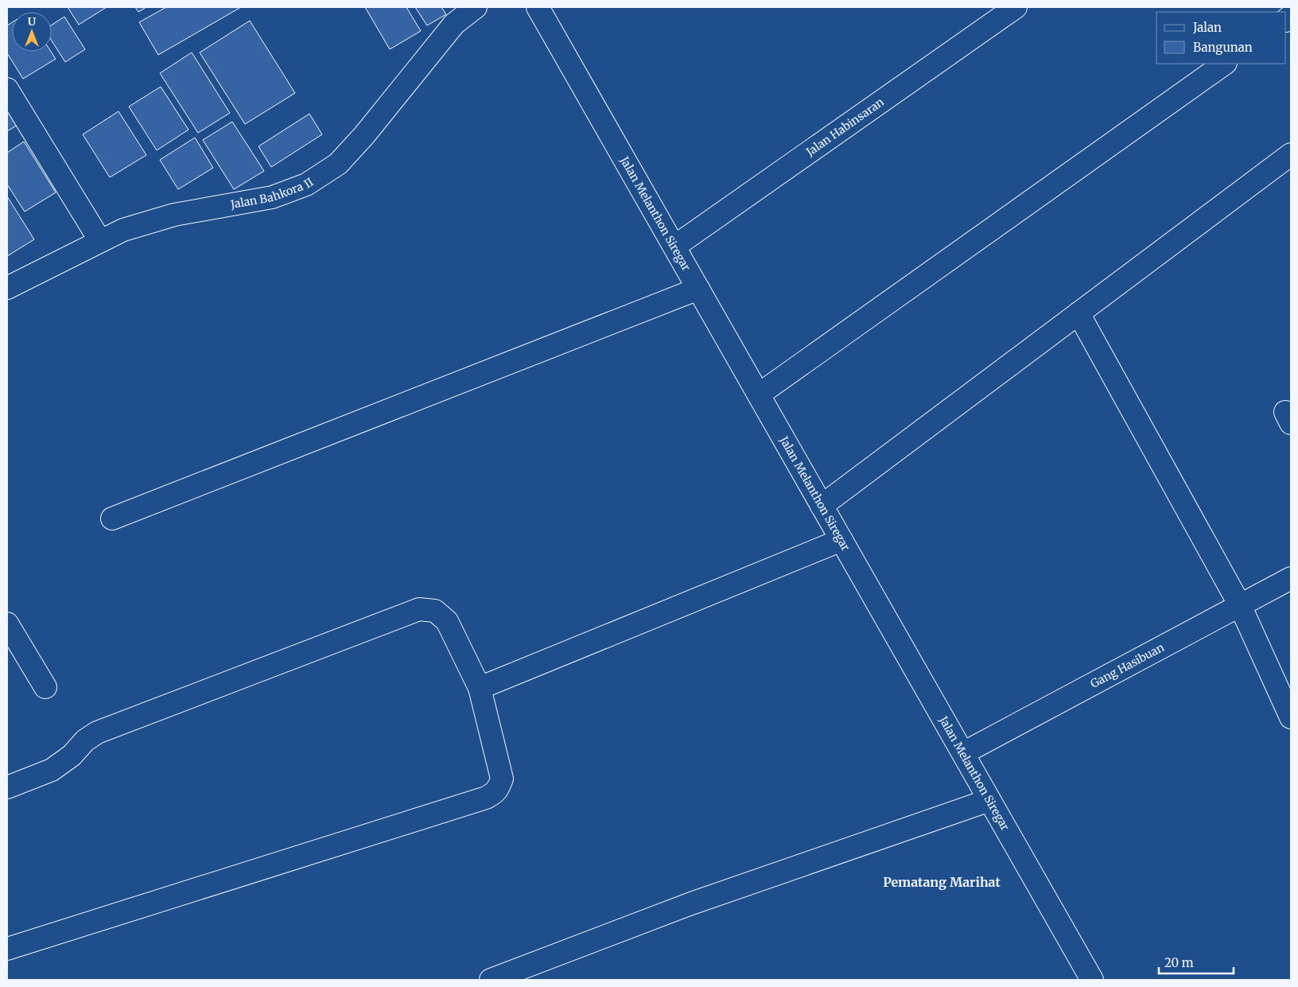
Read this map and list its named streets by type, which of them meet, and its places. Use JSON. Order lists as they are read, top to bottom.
{
  "streets": {
    "street": [
      "Jalan Habinsaran",
      "Jalan Bahkora II",
      "Jalan Melanthon Siregar",
      "Gang Hasibuan"
    ]
  },
  "crossings": [
    ["Jalan Habinsaran", "Jalan Melanthon Siregar"],
    ["Jalan Melanthon Siregar", "Gang Hasibuan"]
  ],
  "districts": ["Pematang Marihat"],
  "legend": ["Jalan", "Bangunan"],
  "scale_bar": "20 m",
  "north": "top"
}
